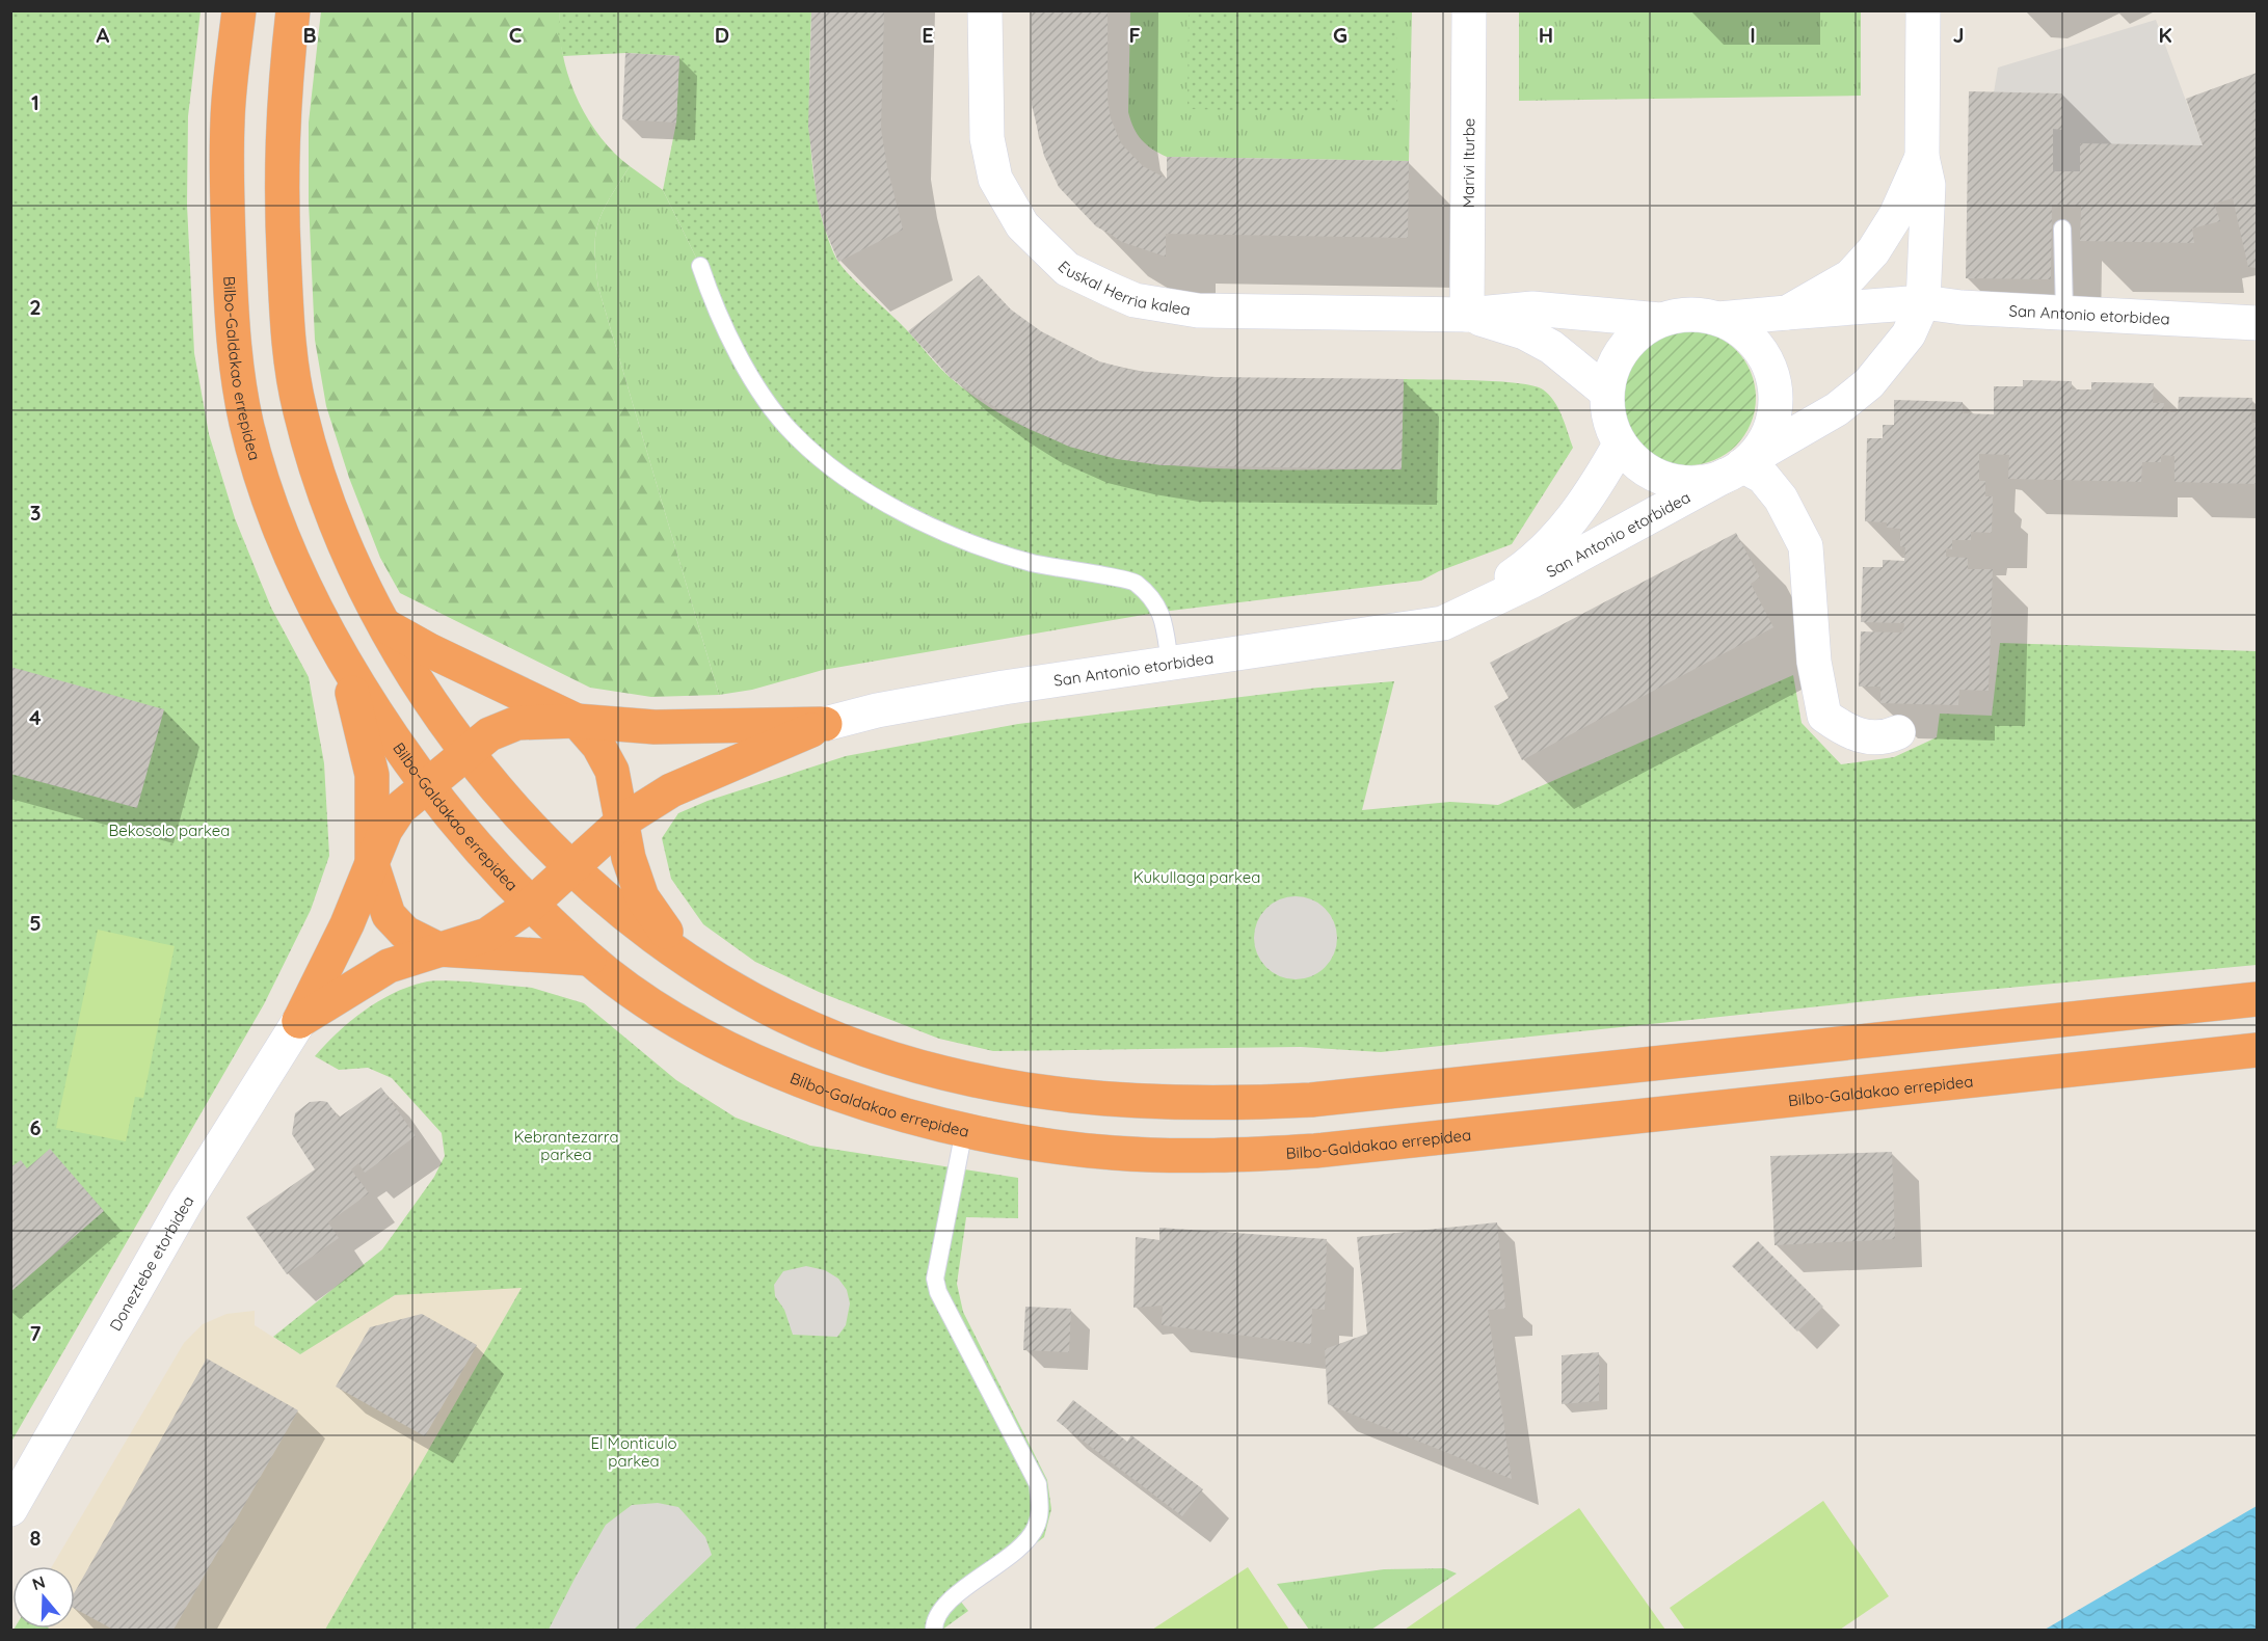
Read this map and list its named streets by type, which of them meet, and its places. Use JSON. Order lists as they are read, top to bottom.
{
  "streets": {
    "highway": ["Bilbo-Galdakao errepidea"],
    "street": [
      "Marivi Iturbe",
      "Euskal Herria kalea",
      "San Antonio etorbidea",
      "Doneztebe etorbidea"
    ]
  },
  "crossings": [
    ["Marivi Iturbe", "Euskal Herria kalea"],
    ["Euskal Herria kalea", "San Antonio etorbidea"]
  ],
  "parks": [
    "Bekosolo parkea",
    "Kukullaga parkea",
    "Kebrantezarra parkea",
    "El Monticulo parkea"
  ],
  "north": "top",
  "grid": {
    "columns": [
      "A",
      "B",
      "C",
      "D",
      "E",
      "F",
      "G",
      "H",
      "I",
      "J",
      "K"
    ],
    "rows": [
      "1",
      "2",
      "3",
      "4",
      "5",
      "6",
      "7",
      "8"
    ]
  }
}
